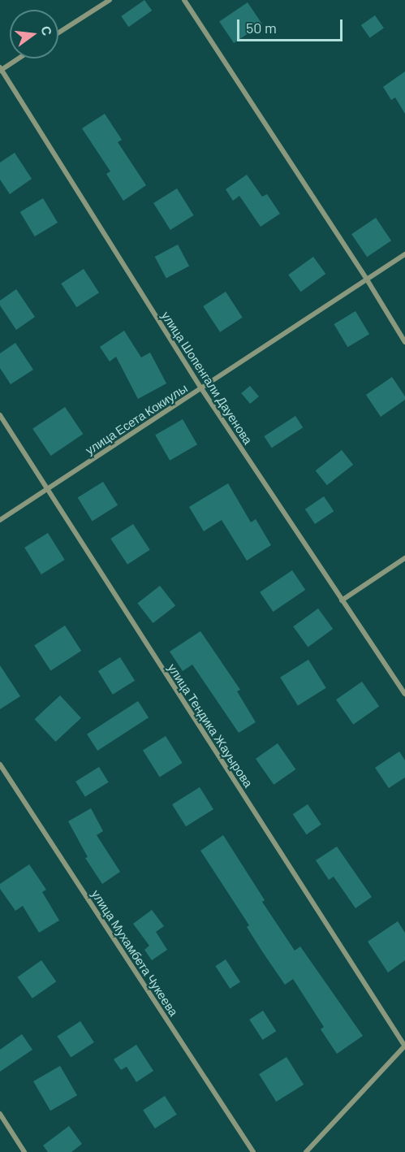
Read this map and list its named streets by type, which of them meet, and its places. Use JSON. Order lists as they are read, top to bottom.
{
  "streets": {
    "street": [
      "улица Шопенгали Дауенова",
      "улица Есета Кокиулы",
      "улица Тендика Жауырова",
      "улица Мухамбета Чукеева"
    ]
  },
  "crossings": [
    ["улица Шопенгали Дауенова", "улица Есета Кокиулы"],
    ["улица Есета Кокиулы", "улица Тендика Жауырова"]
  ],
  "scale_bar": "50 m",
  "north": "right"
}
